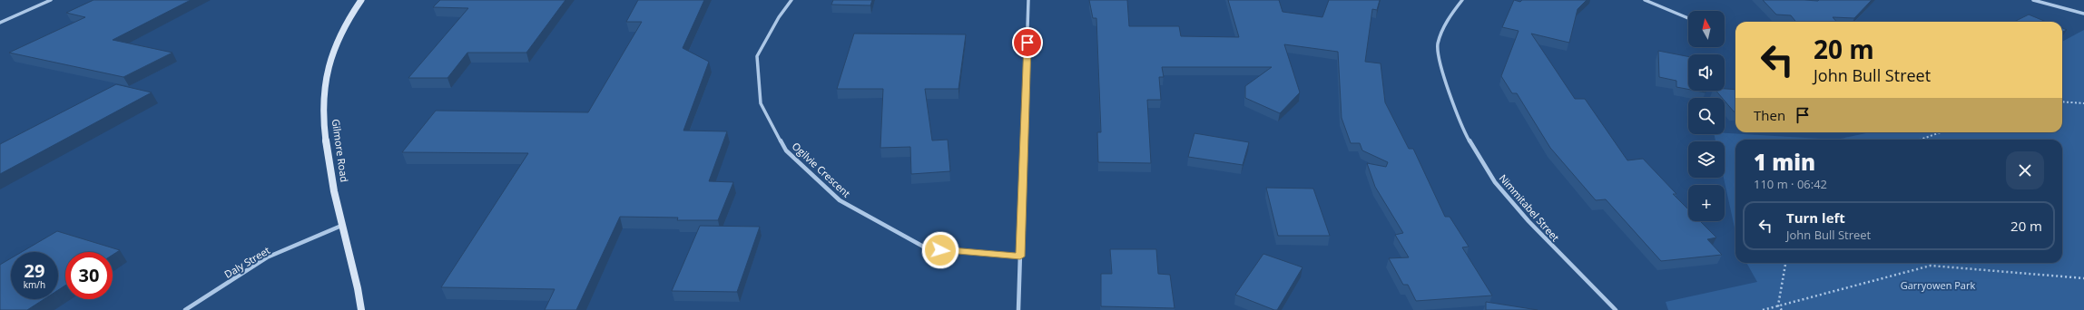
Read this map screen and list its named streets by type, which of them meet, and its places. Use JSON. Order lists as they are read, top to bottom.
{
  "streets": {
    "street": [
      "Gilmore Road",
      "Ogilvie Crescent",
      "Nimmitabel Street",
      "Daly Street"
    ]
  },
  "crossings": [
    ["Gilmore Road", "Daly Street"]
  ],
  "parks": ["Garryowen Park"],
  "north": "top",
  "page": {
    "map_buttons": "+",
    "turn": ["20 m", "John Bull Street"],
    "then": "Then",
    "heading": ["1 min", "110 m · 06:42"],
    "list": [
      {
        "name": "Turn left",
        "note": "John Bull Street",
        "value": "20 m"
      }
    ],
    "speed": "29 km/h",
    "limit": "30"
  }
}
